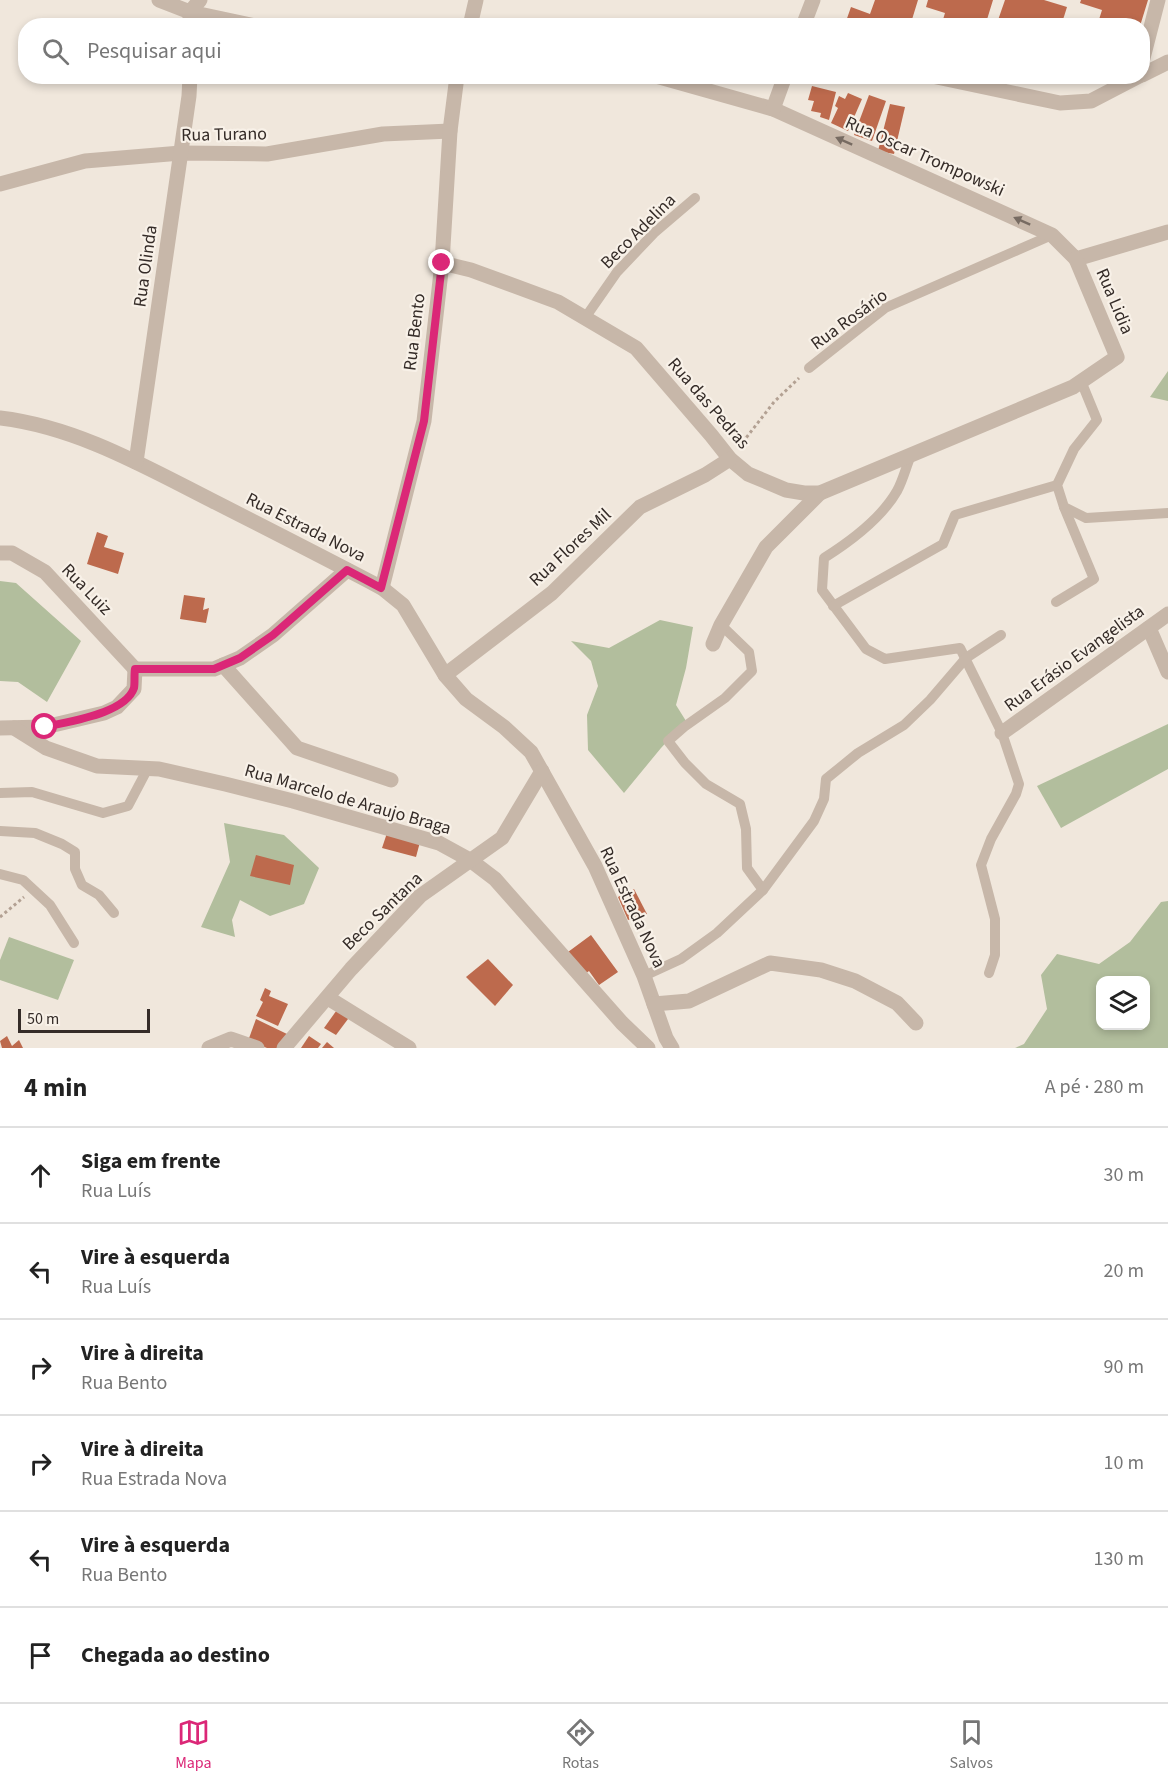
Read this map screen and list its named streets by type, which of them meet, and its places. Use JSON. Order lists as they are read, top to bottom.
{
  "streets": {
    "street": [
      "Rua Turano",
      "Rua Oscar Trompowski",
      "Rua Olinda",
      "Rua Lidia",
      "Rua Bento",
      "Rua das Pedras",
      "Rua Estrada Nova",
      "Rua Flores Mil",
      "Rua Luiz",
      "Rua Erásio Evangelista",
      "Rua Marcelo de Araujo Braga",
      "Beco Santana"
    ],
    "lane": ["Beco Adelina", "Rua Rosário"]
  },
  "crossings": [
    ["Rua Turano", "Rua Olinda"],
    ["Rua Turano", "Rua Bento"],
    ["Rua Oscar Trompowski", "Rua Lidia"],
    ["Rua Oscar Trompowski", "Rua Rosário"],
    ["Beco Adelina", "Rua das Pedras"],
    ["Rua Olinda", "Rua Estrada Nova"],
    ["Rua Lidia", "Rua das Pedras"],
    ["Rua Rosário", "Rua das Pedras"],
    ["Rua Rosário", "Rua Flores Mil"],
    ["Rua Bento", "Rua das Pedras"],
    ["Rua Bento", "Rua Estrada Nova"],
    ["Rua das Pedras", "Rua Flores Mil"],
    ["Rua Estrada Nova", "Rua Flores Mil"],
    ["Rua Estrada Nova", "Beco Santana"],
    ["Rua Marcelo de Araujo Braga", "Beco Santana"]
  ],
  "one_way": ["Rua Oscar Trompowski"],
  "scale_bar": "50 m",
  "page": {
    "search": "Pesquisar aqui",
    "scale": "50 m",
    "heading": ["4 min", "A pé · 280 m"],
    "list": [
      ["Siga em frente", "Rua Luís", "30 m"],
      ["Vire à esquerda", "Rua Luís", "20 m"],
      ["Vire à direita", "Rua Bento", "90 m"],
      ["Vire à direita", "Rua Estrada Nova", "10 m"],
      ["Vire à esquerda", "Rua Bento", "130 m"],
      "Chegada ao destino"
    ],
    "nav": ["Mapa", "Rotas", "Salvos"]
  }
}
